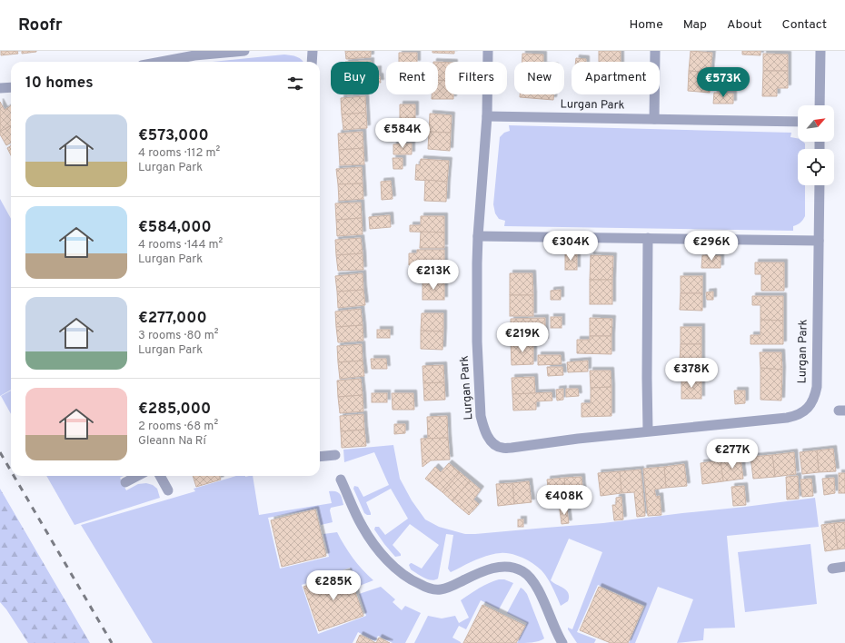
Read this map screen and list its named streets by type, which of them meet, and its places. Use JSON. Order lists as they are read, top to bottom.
{
  "streets": {
    "street": ["Lurgan Park"]
  },
  "north": "top right",
  "page": {
    "header": "Roofr",
    "nav": [
      "Home",
      "Map",
      "About",
      "Contact"
    ],
    "chip": [
      "Buy",
      "Rent",
      "Filters",
      "New",
      "Apartment"
    ],
    "heading": "10 homes",
    "price": [
      "€573K",
      "€584K",
      "€304K",
      "€296K",
      "€213K",
      "€219K",
      "€378K",
      "€277K",
      "€408K",
      "€285K"
    ],
    "list": [
      {
        "name": "€573,000",
        "note": "4 rooms · 112 m² · Lurgan Park"
      },
      {
        "name": "€584,000",
        "note": "4 rooms · 144 m² · Lurgan Park"
      },
      {
        "name": "€277,000",
        "note": "3 rooms · 80 m² · Lurgan Park"
      },
      {
        "name": "€285,000",
        "note": "2 rooms · 68 m² · Gleann Na Rí"
      }
    ]
  }
}
